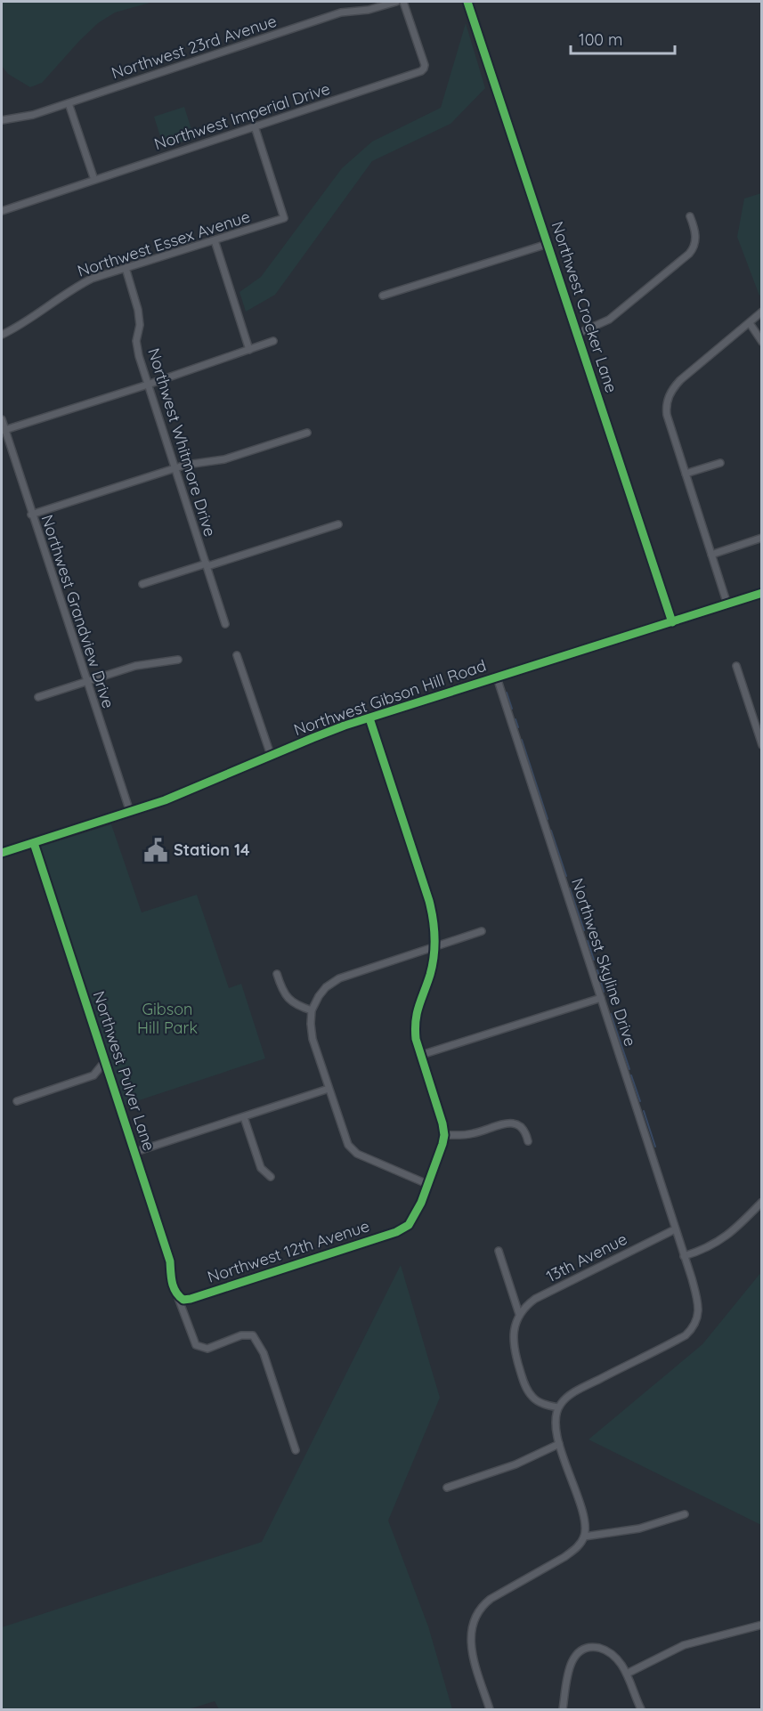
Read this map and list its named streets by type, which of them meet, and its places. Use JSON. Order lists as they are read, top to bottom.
{
  "streets": {
    "main road": ["Northwest Crocker Lane", "Northwest Gibson Hill Road"],
    "street": [
      "Northwest 23rd Avenue",
      "Northwest Imperial Drive",
      "Northwest Essex Avenue",
      "Northwest Whitmore Drive",
      "Northwest Grandview Drive",
      "Northwest Skyline Drive",
      "Northwest Pulver Lane",
      "Northwest 12th Avenue",
      "13th Avenue"
    ]
  },
  "crossings": [
    ["Northwest Imperial Drive", "Northwest Essex Avenue"],
    ["Northwest Essex Avenue", "Northwest Whitmore Drive"],
    ["Northwest Crocker Lane", "Northwest Gibson Hill Road"],
    ["Northwest Grandview Drive", "Northwest Gibson Hill Road"],
    ["Northwest Gibson Hill Road", "Northwest Skyline Drive"],
    ["Northwest Gibson Hill Road", "Northwest Pulver Lane"],
    ["Northwest Skyline Drive", "13th Avenue"],
    ["Northwest Pulver Lane", "Northwest 12th Avenue"]
  ],
  "parks": ["Gibson Hill Park"],
  "places": {
    "public building": ["Station 14"]
  },
  "scale_bar": "100 m"
}
